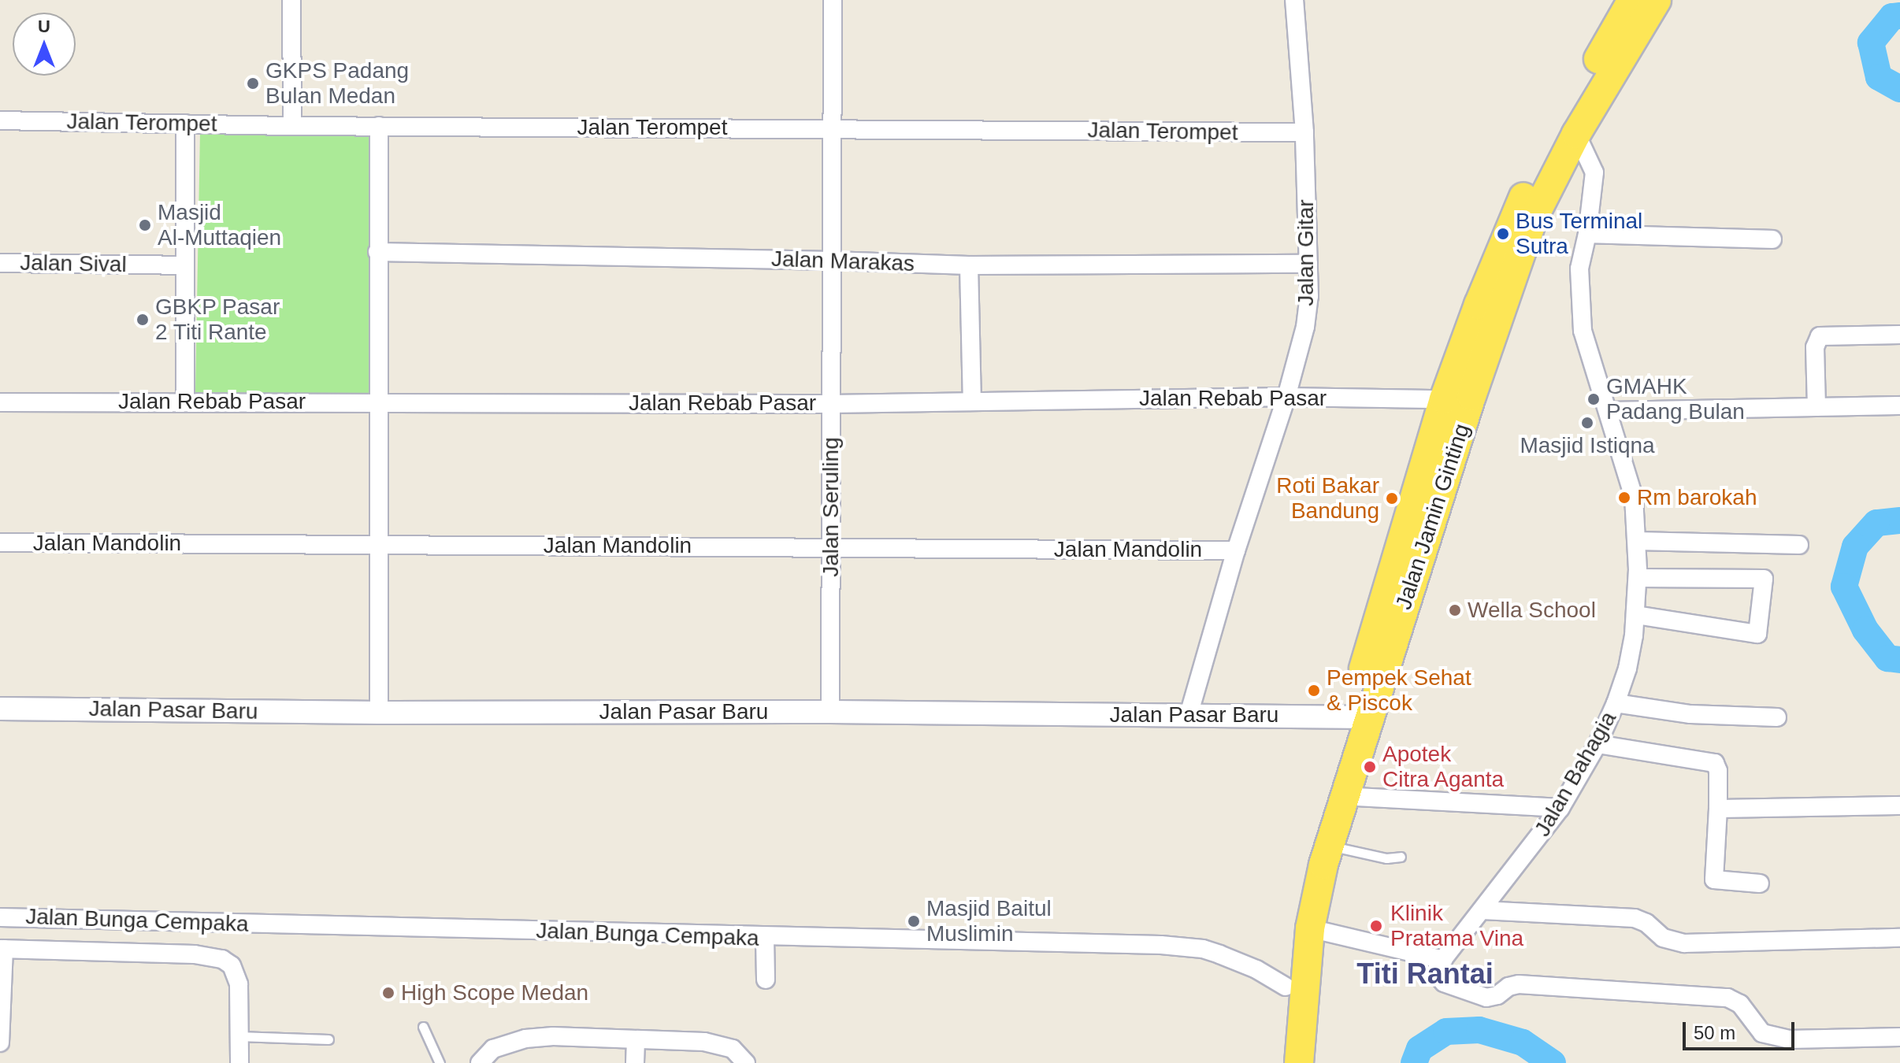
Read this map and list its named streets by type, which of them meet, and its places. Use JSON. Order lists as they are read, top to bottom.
{
  "streets": {
    "main road": ["Jalan Jamin Ginting"],
    "street": [
      "Jalan Terompet",
      "Jalan Gitar",
      "Jalan Marakas",
      "Jalan Sival",
      "Jalan Rebab Pasar",
      "Jalan Seruling",
      "Jalan Mandolin",
      "Jalan Pasar Baru",
      "Jalan Bahagia",
      "Jalan Bunga Cempaka"
    ]
  },
  "crossings": [
    ["Jalan Terompet", "Jalan Gitar"],
    ["Jalan Terompet", "Jalan Seruling"],
    ["Jalan Gitar", "Jalan Marakas"],
    ["Jalan Gitar", "Jalan Rebab Pasar"],
    ["Jalan Gitar", "Jalan Mandolin"],
    ["Jalan Gitar", "Jalan Pasar Baru"],
    ["Jalan Marakas", "Jalan Seruling"],
    ["Jalan Rebab Pasar", "Jalan Seruling"],
    ["Jalan Rebab Pasar", "Jalan Jamin Ginting"],
    ["Jalan Seruling", "Jalan Mandolin"],
    ["Jalan Seruling", "Jalan Pasar Baru"],
    ["Jalan Jamin Ginting", "Jalan Pasar Baru"],
    ["Jalan Jamin Ginting", "Jalan Bahagia"],
    ["Jalan Jamin Ginting", "Jalan Bunga Cempaka"]
  ],
  "districts": ["Titi Rantai"],
  "places": [
    "GKPS Padang Bulan Medan",
    "Masjid Al-Muttaqien",
    "Bus Terminal Sutra",
    "GBKP Pasar 2 Titi Rante",
    "GMAHK Padang Bulan",
    "Masjid Istiqna",
    "Rm barokah",
    "Roti Bakar Bandung",
    "Wella School",
    "Pempek Sehat & Piscok",
    "Apotek Citra Aganta",
    "Masjid Baitul Muslimin",
    "Klinik Pratama Vina",
    "High Scope Medan"
  ],
  "scale_bar": "50 m",
  "north": "top"
}
